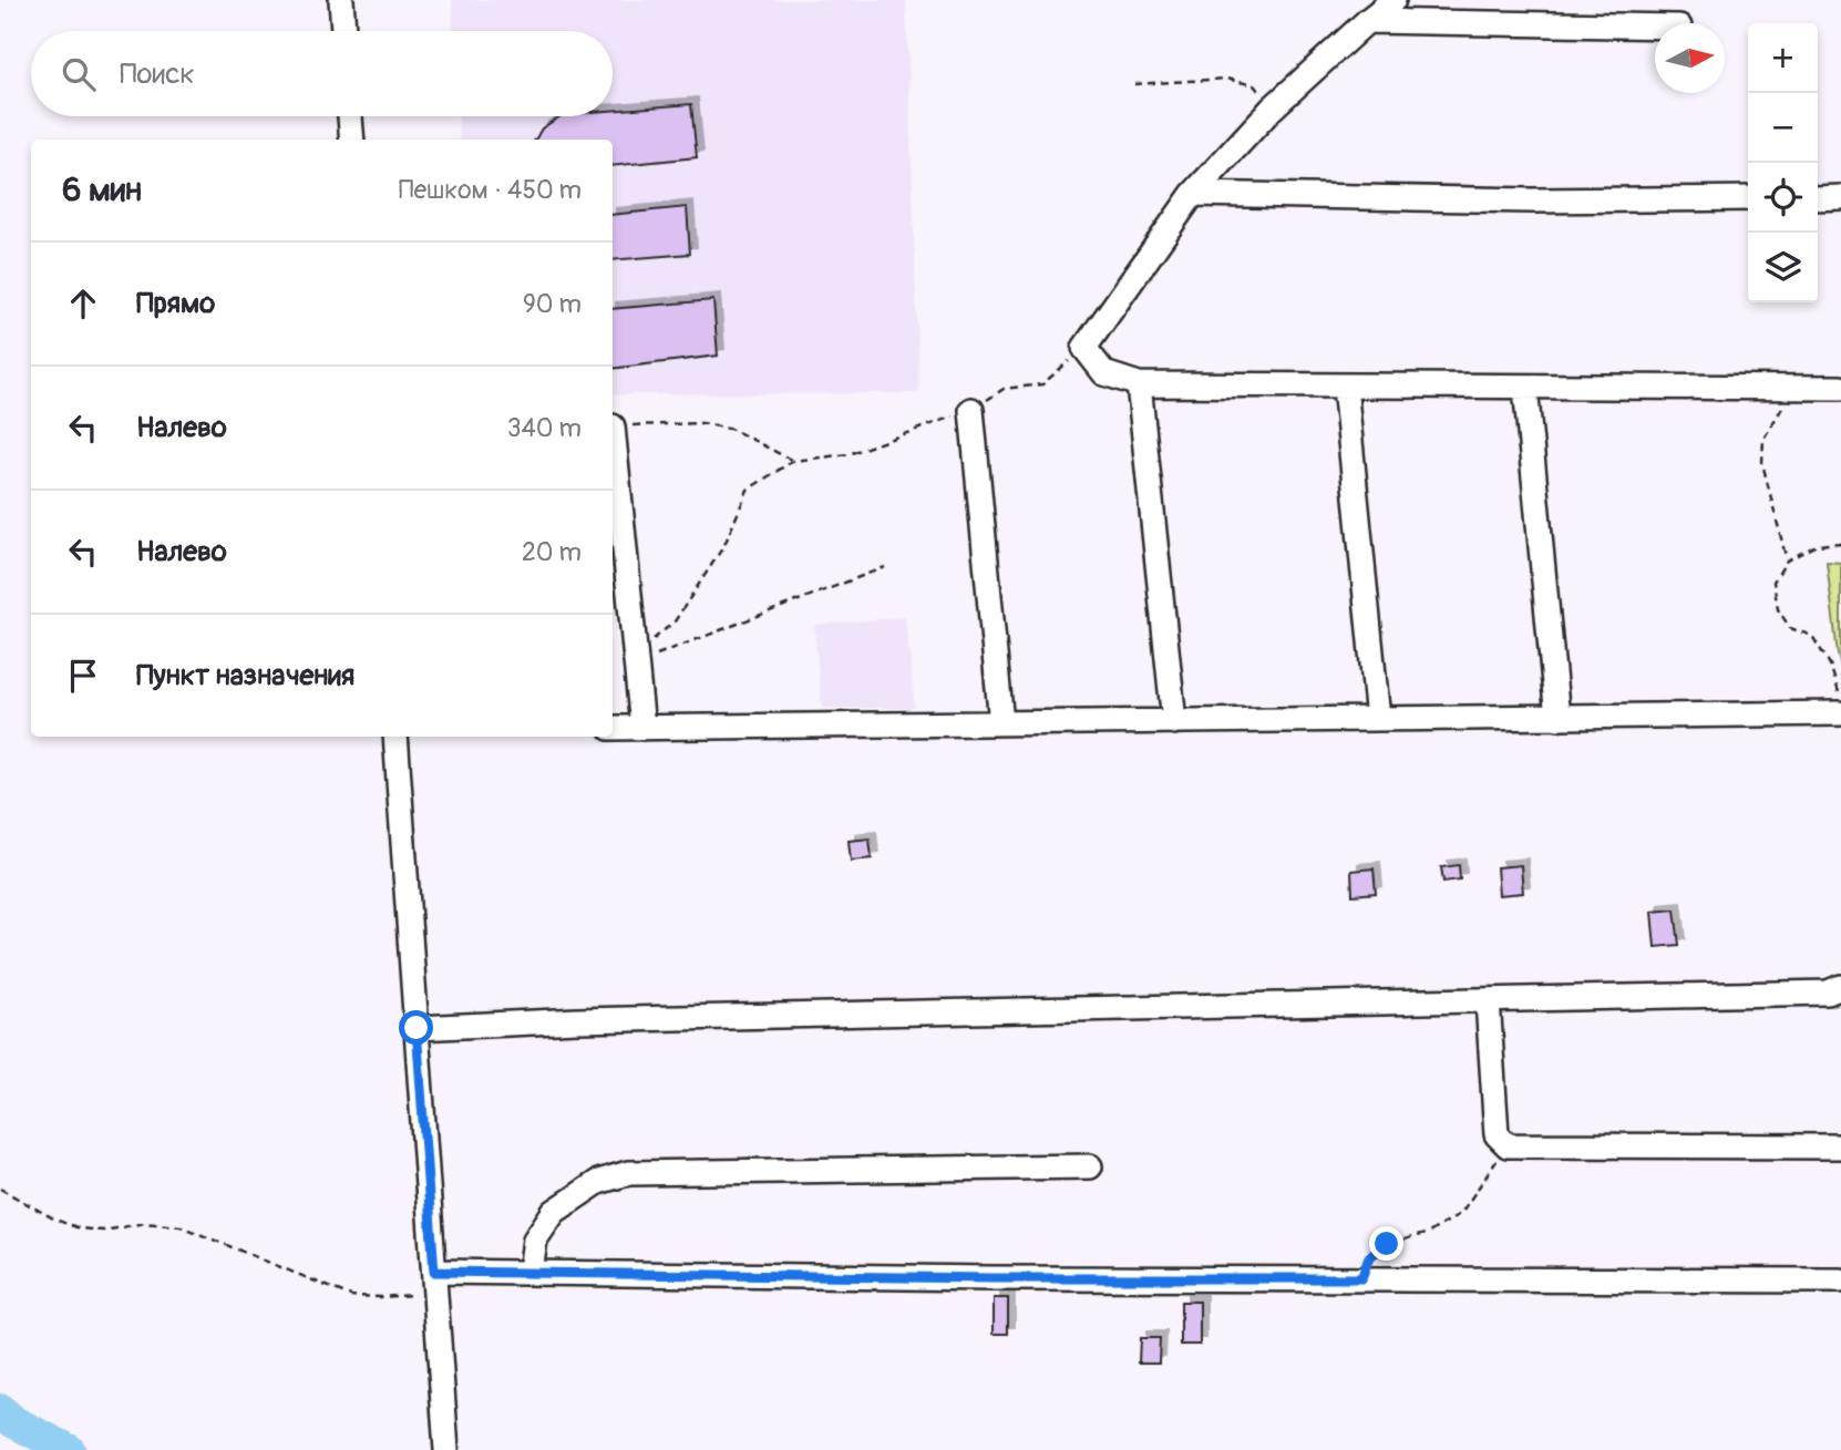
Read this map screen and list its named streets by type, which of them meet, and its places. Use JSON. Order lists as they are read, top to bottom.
{
  "north": "right",
  "page": {
    "map_buttons": ["+", "−"],
    "search": "Поиск",
    "heading": ["6 мин", "Пешком · 450 m"],
    "list": [
      ["Прямо", "90 m"],
      ["Налево", "340 m"],
      ["Налево", "20 m"],
      "Пункт назначения"
    ]
  }
}
